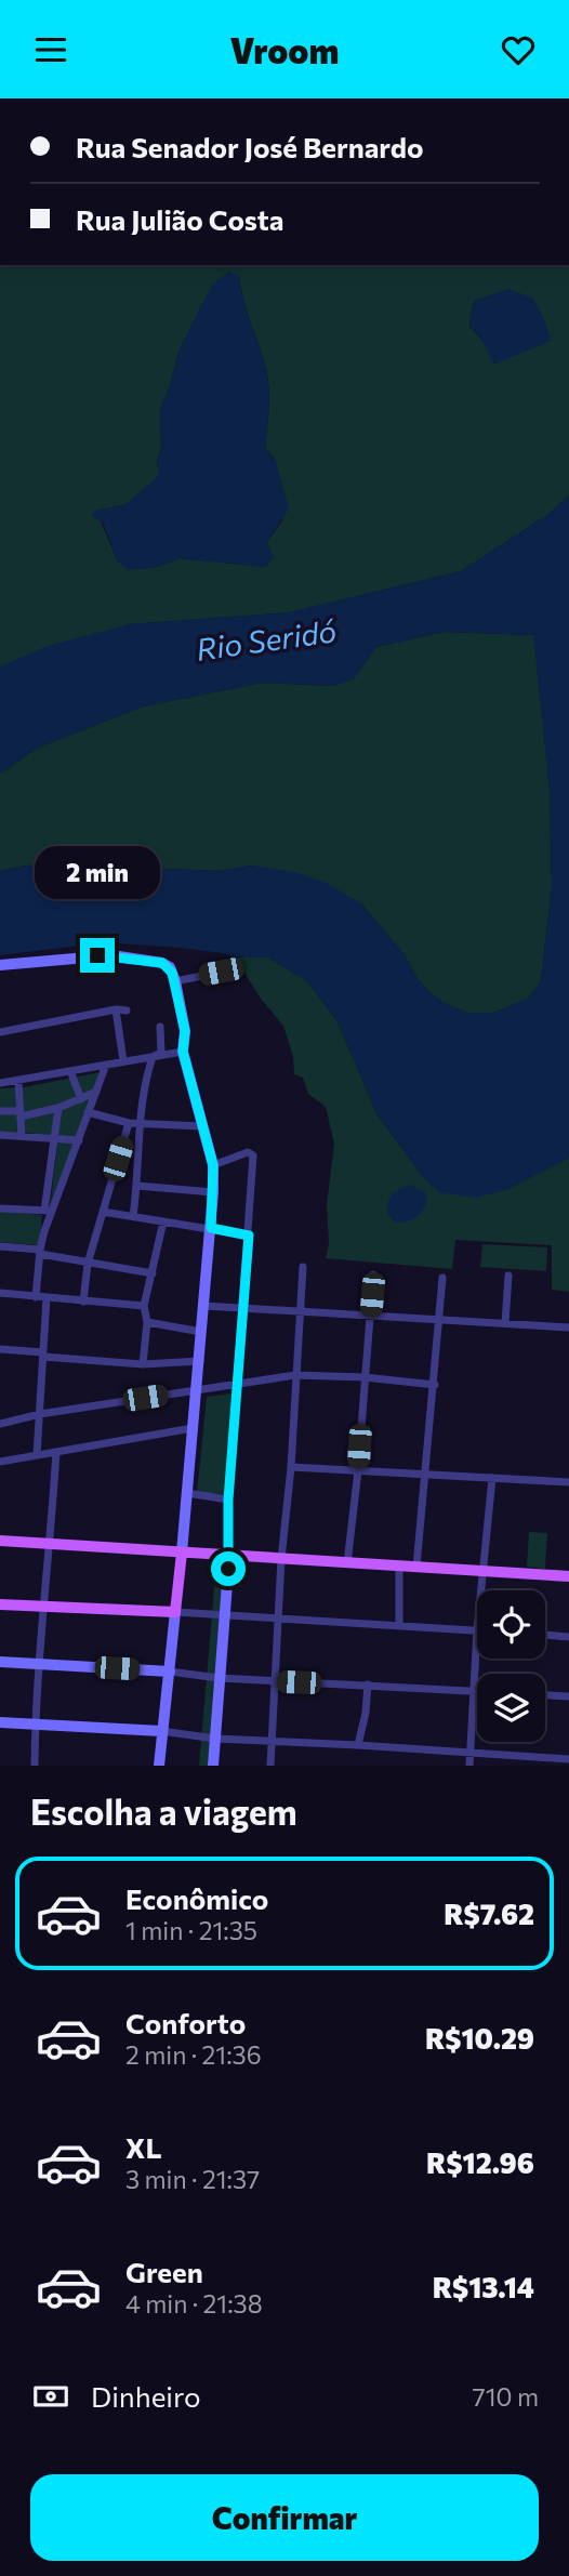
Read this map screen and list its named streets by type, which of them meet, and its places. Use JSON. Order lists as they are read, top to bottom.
{
  "water": ["Rio Seridó"],
  "page": {
    "header": "Vroom",
    "banner": ["Rua Senador José Bernardo", "Rua Julião Costa"],
    "bubble": "2 min",
    "heading": "Escolha a viagem",
    "list": [
      {
        "name": "Econômico",
        "note": "1 min · 21:35",
        "value": "R$7.62"
      },
      {
        "name": "Conforto",
        "note": "2 min · 21:36",
        "value": "R$10.29"
      },
      {
        "name": "XL",
        "note": "3 min · 21:37",
        "value": "R$12.96"
      },
      {
        "name": "Green",
        "note": "4 min · 21:38",
        "value": "R$13.14"
      }
    ],
    "pay": ["Dinheiro", "710 m"],
    "buttons": "Confirmar"
  }
}
